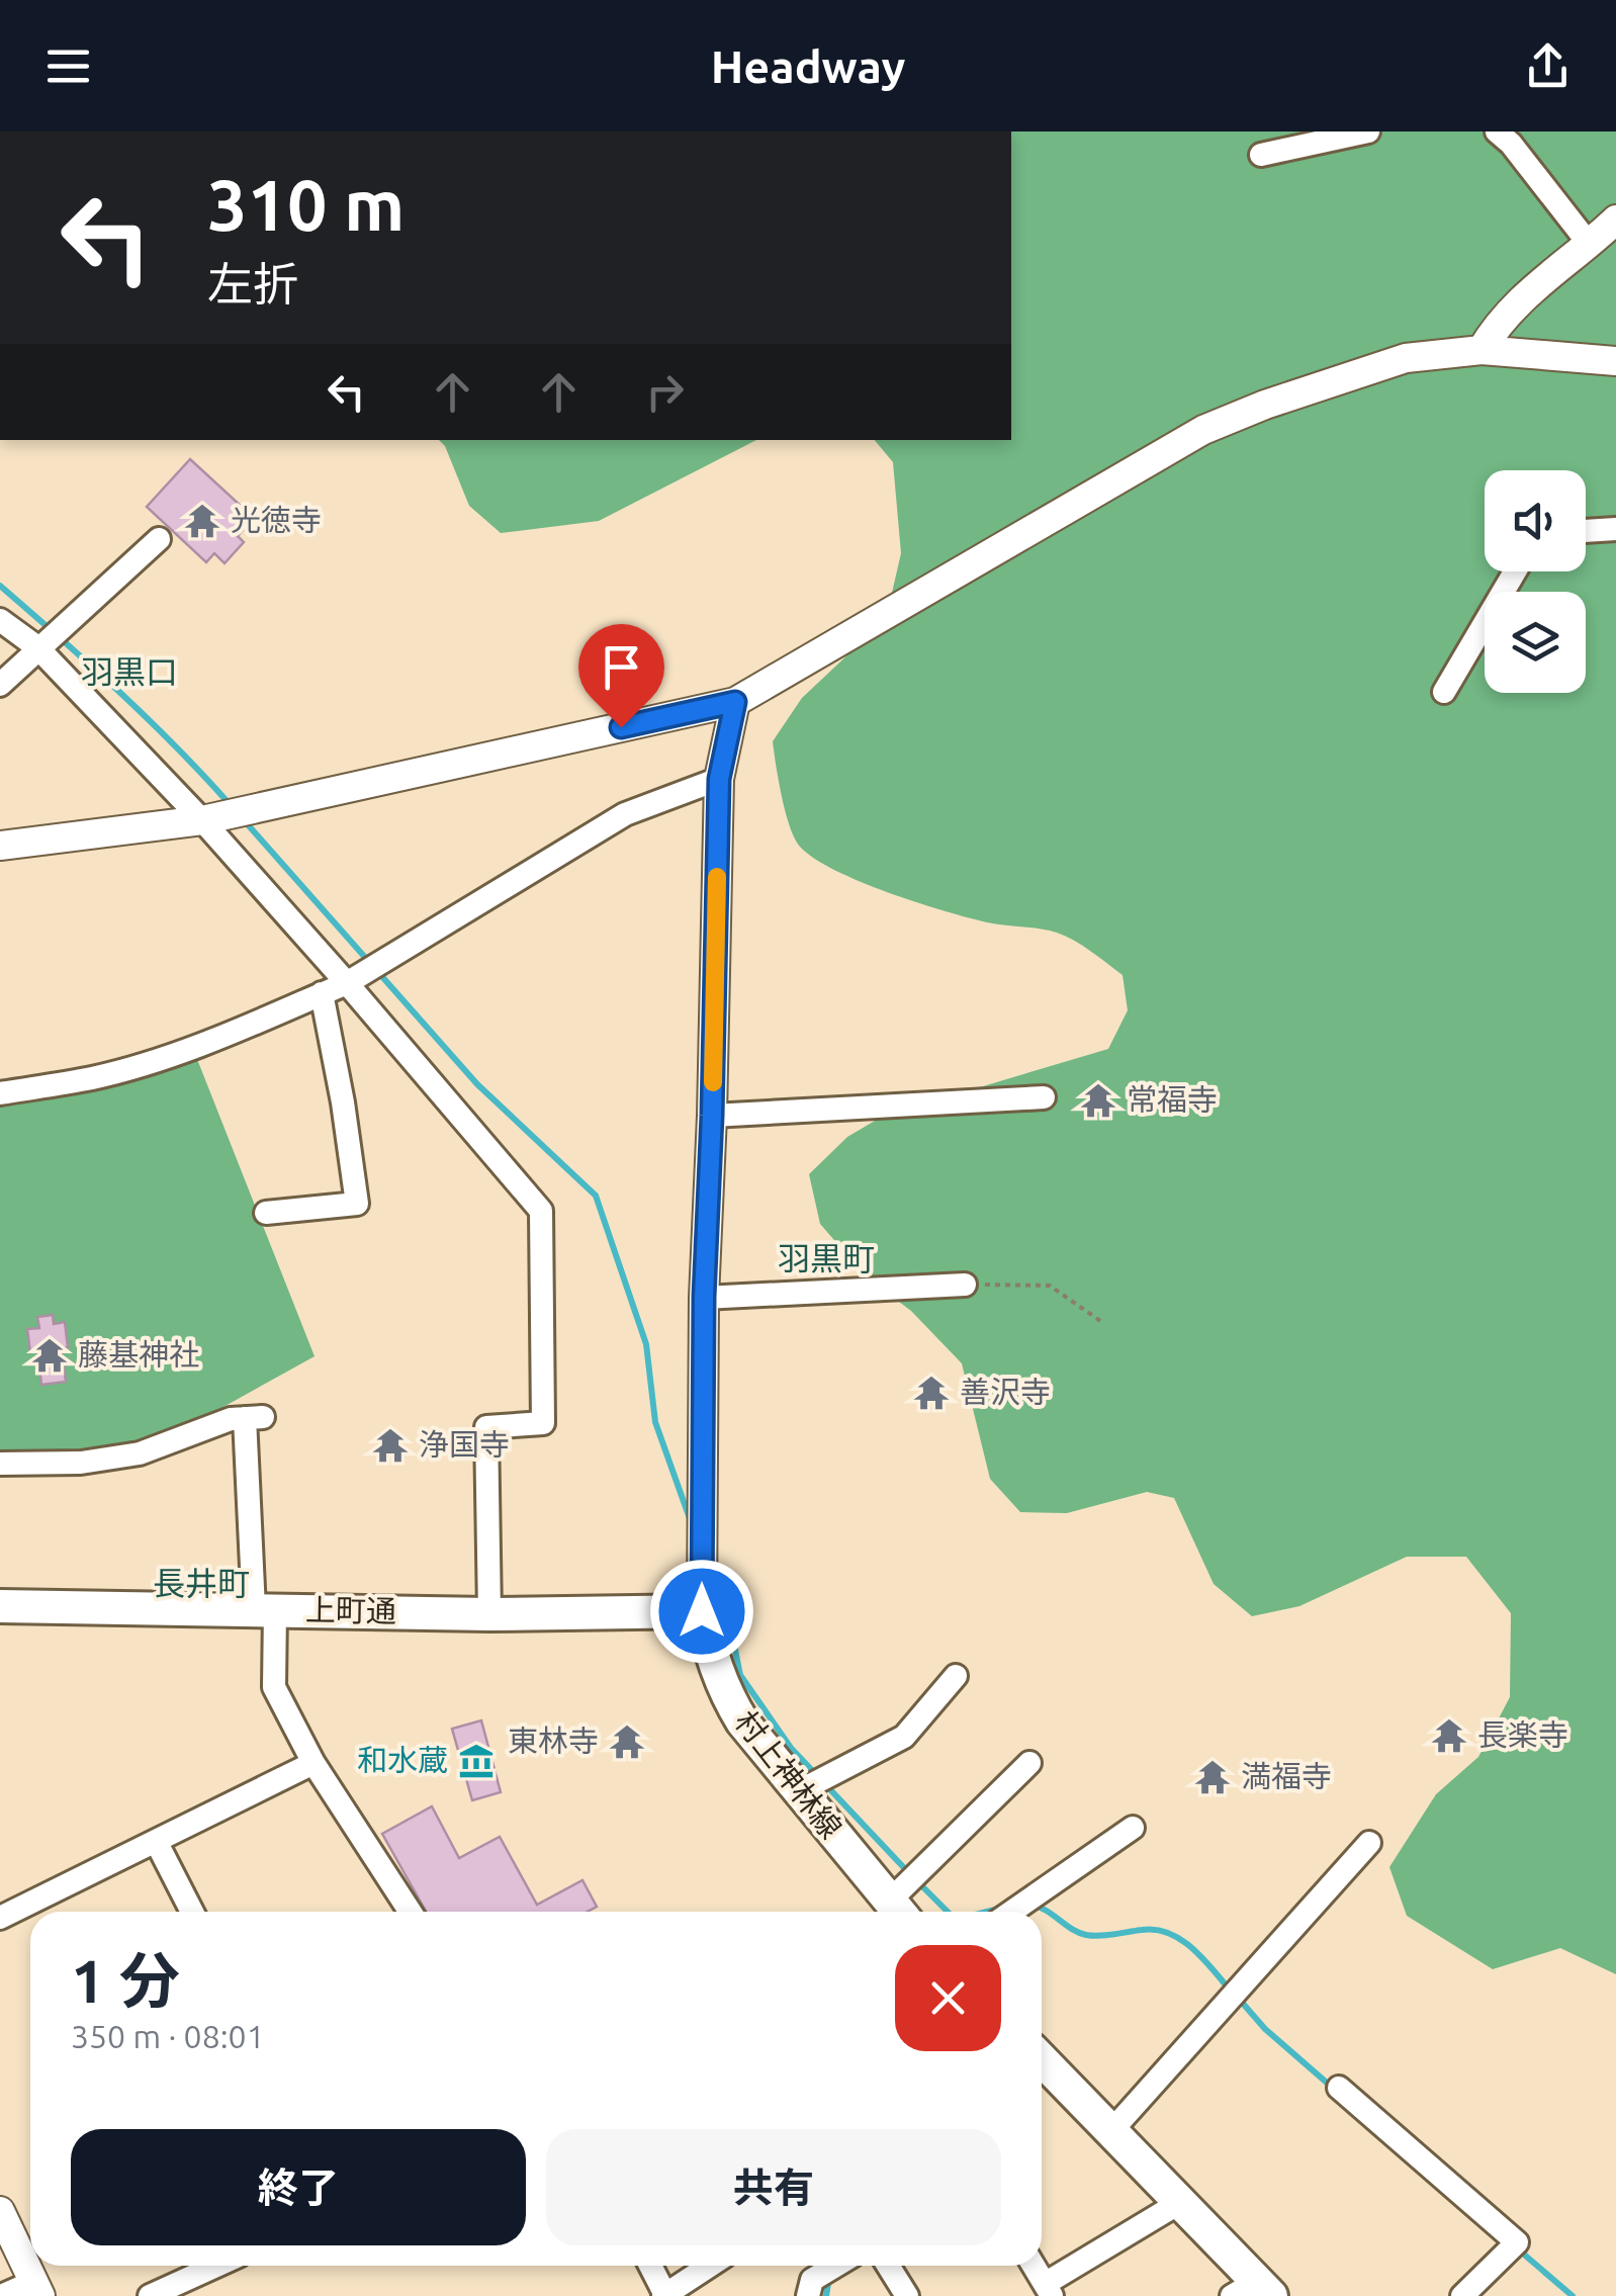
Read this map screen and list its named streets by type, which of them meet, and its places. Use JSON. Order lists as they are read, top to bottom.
{
  "streets": {
    "main road": ["上町通", "村上神林線"]
  },
  "crossings": [
    ["上町通", "村上神林線"]
  ],
  "districts": ["羽黒口", "羽黒町", "長井町"],
  "places": {
    "temple": [
      "光徳寺",
      "常福寺",
      "藤基神社",
      "善沢寺",
      "浄国寺",
      "長楽寺",
      "東林寺",
      "満福寺"
    ],
    "museum": ["和水蔵"]
  },
  "page": {
    "header": "Headway",
    "turn": ["310 m", "左折"],
    "heading": ["1 分", "350 m · 08:01"],
    "buttons": ["終了", "共有"]
  }
}
